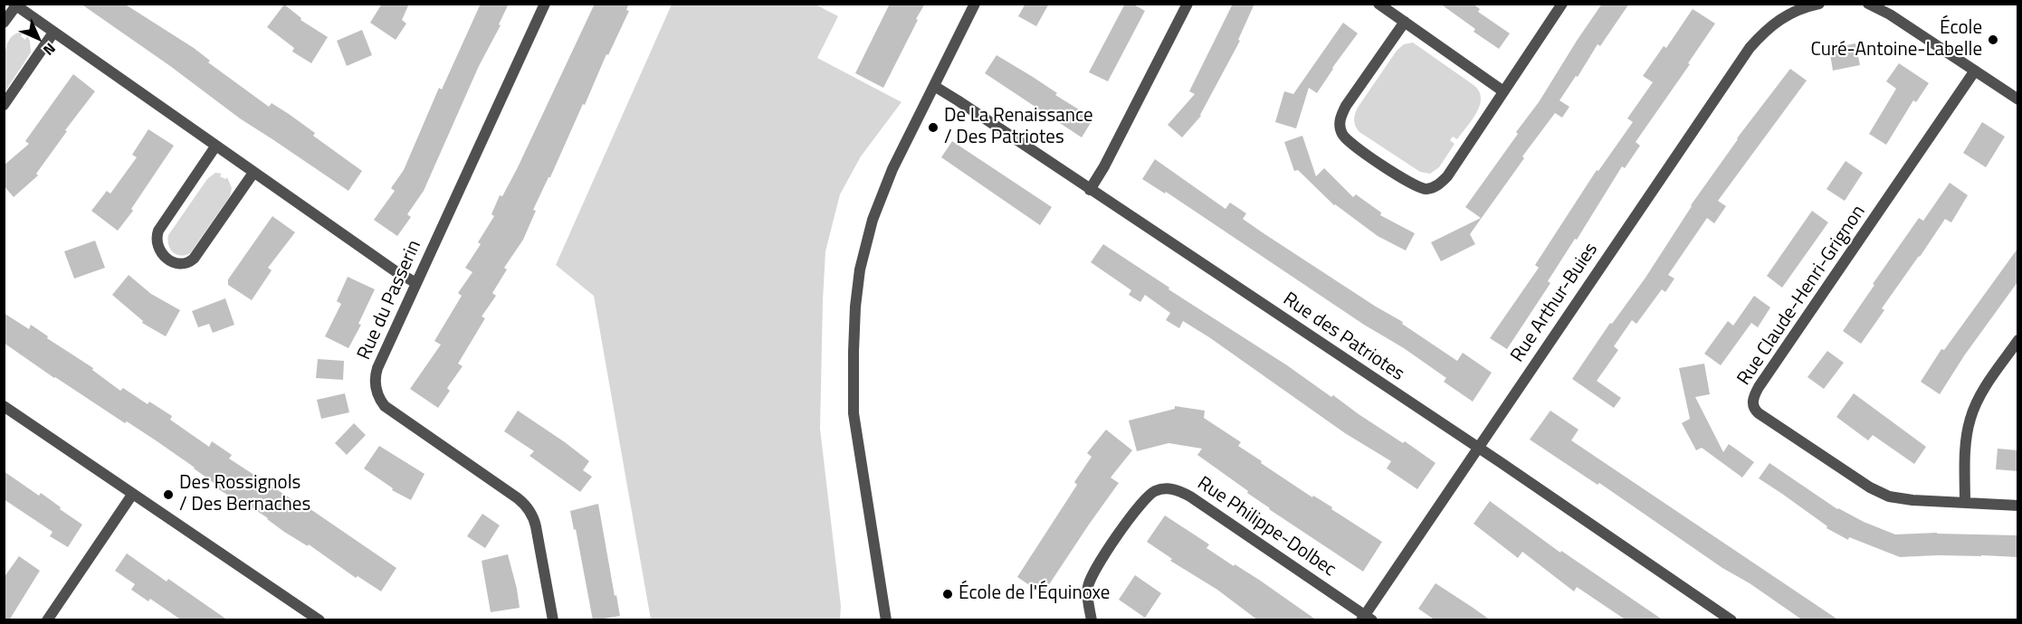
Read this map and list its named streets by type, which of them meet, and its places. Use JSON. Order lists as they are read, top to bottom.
{
  "streets": {
    "street": [
      "Rue Claude-Henri-Grignon",
      "Rue du Passerin",
      "Rue Arthur-Buies",
      "Rue des Patriotes",
      "Rue Philippe-Dolbec"
    ]
  },
  "crossings": [
    ["Rue Arthur-Buies", "Rue des Patriotes"],
    ["Rue Arthur-Buies", "Rue Philippe-Dolbec"]
  ],
  "places": [
    "École Curé-Antoine-Labelle",
    "De La Renaissance / Des Patriotes",
    "Des Rossignols / Des Bernaches",
    "École de l'Équinoxe"
  ],
  "north": "bottom right"
}
